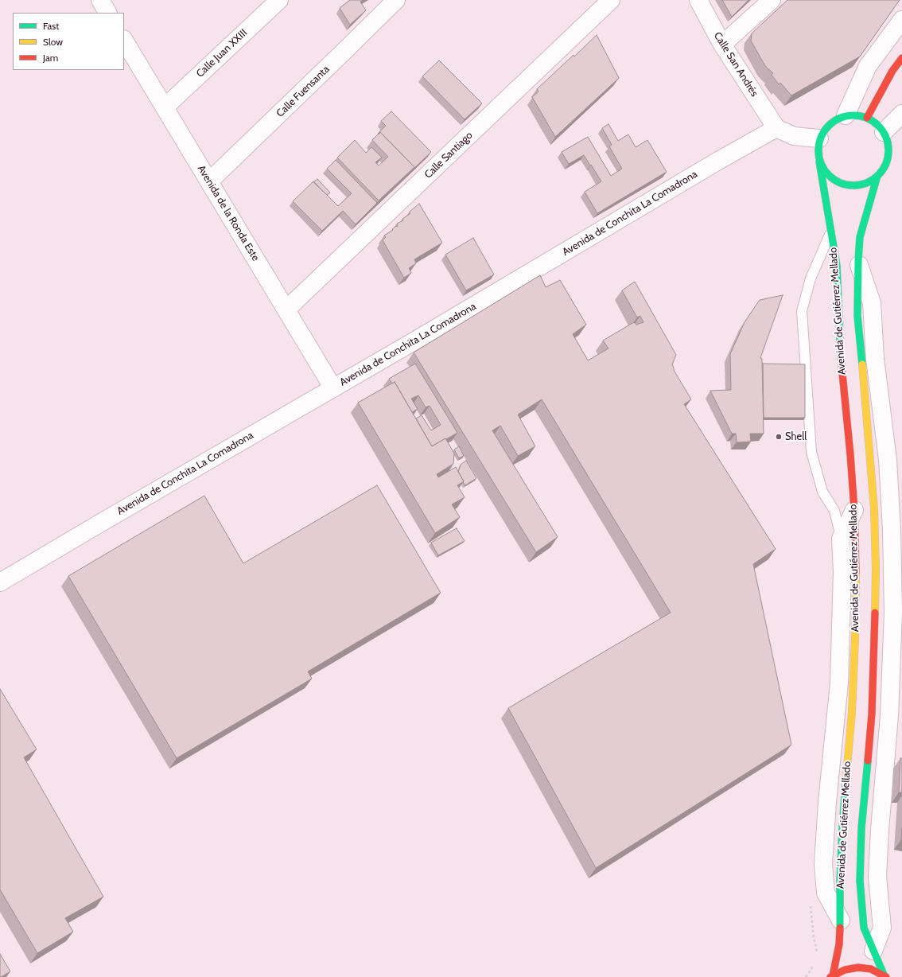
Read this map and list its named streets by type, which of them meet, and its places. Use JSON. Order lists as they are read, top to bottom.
{
  "streets": {
    "main road": ["Avenida de Gutiérrez Mellado"],
    "street": [
      "Calle Juan XXIII",
      "Calle San Andrés",
      "Calle Fuensanta",
      "Calle Santiago",
      "Avenida de la Ronda Este",
      "Avenida de Conchita La Comadrona"
    ]
  },
  "crossings": [
    ["Calle Juan XXIII", "Avenida de la Ronda Este"],
    ["Calle San Andrés", "Avenida de Conchita La Comadrona"],
    ["Calle Fuensanta", "Avenida de la Ronda Este"],
    ["Calle Santiago", "Avenida de la Ronda Este"],
    ["Avenida de la Ronda Este", "Avenida de Conchita La Comadrona"]
  ],
  "places": ["Shell"],
  "legend": ["Fast", "Slow", "Jam"]
}
